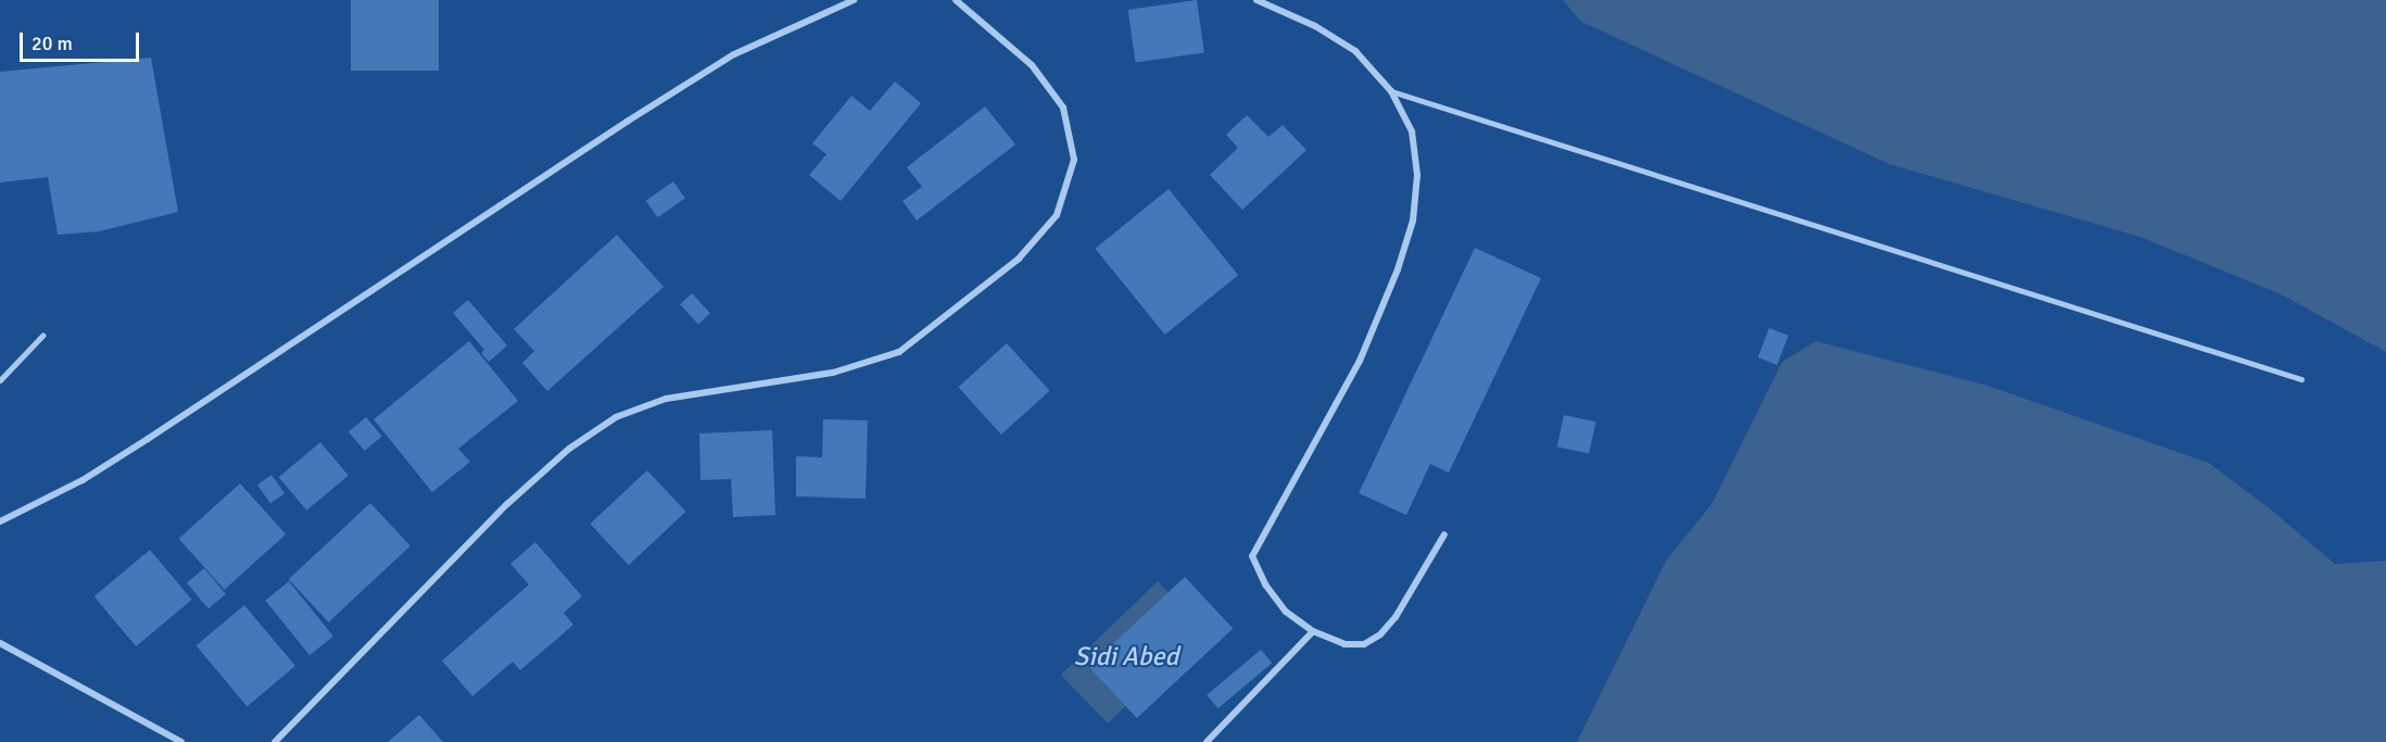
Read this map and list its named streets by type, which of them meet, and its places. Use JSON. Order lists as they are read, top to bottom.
{
  "water": ["Sidi Abed"],
  "scale_bar": "20 m"
}
